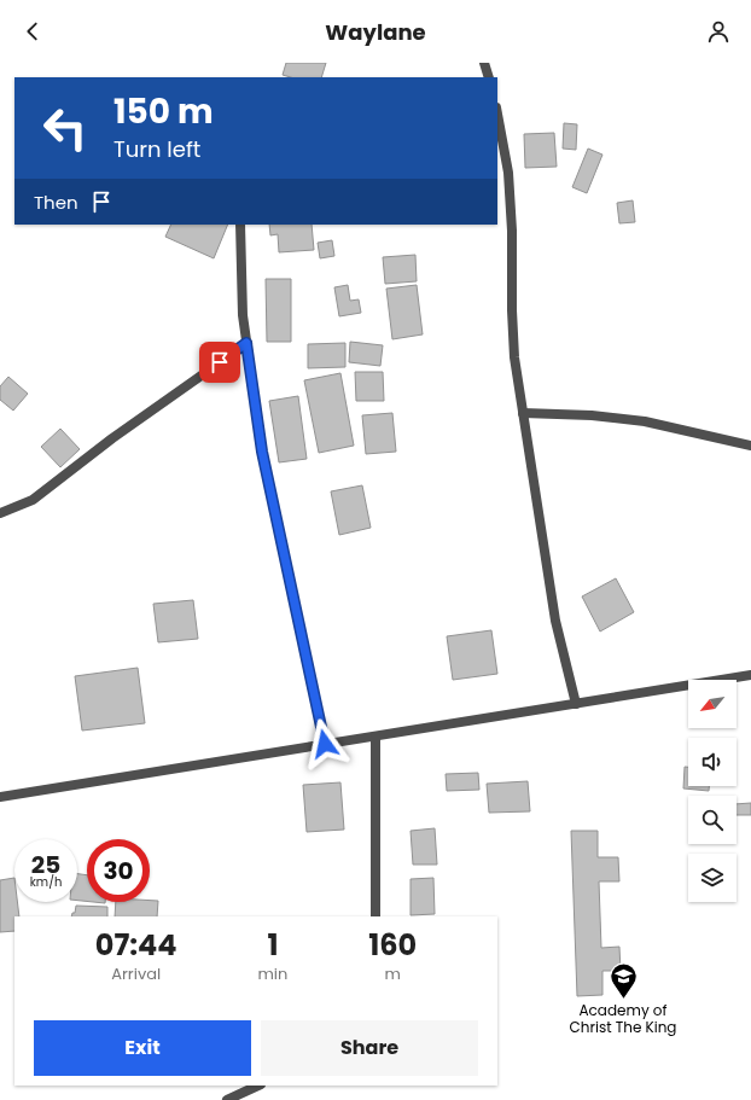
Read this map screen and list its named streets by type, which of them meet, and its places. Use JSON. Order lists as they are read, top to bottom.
{
  "places": {
    "school or university": ["Academy of Christ The King"]
  },
  "north": "bottom left",
  "page": {
    "header": "Waylane",
    "turn": ["150 m", "Turn left"],
    "then": "Then",
    "speed": "25 km/h",
    "limit": "30",
    "eta": [
      "07:44",
      "Arrival",
      "1",
      "min",
      "160",
      "m"
    ],
    "buttons": ["Exit", "Share"]
  }
}
